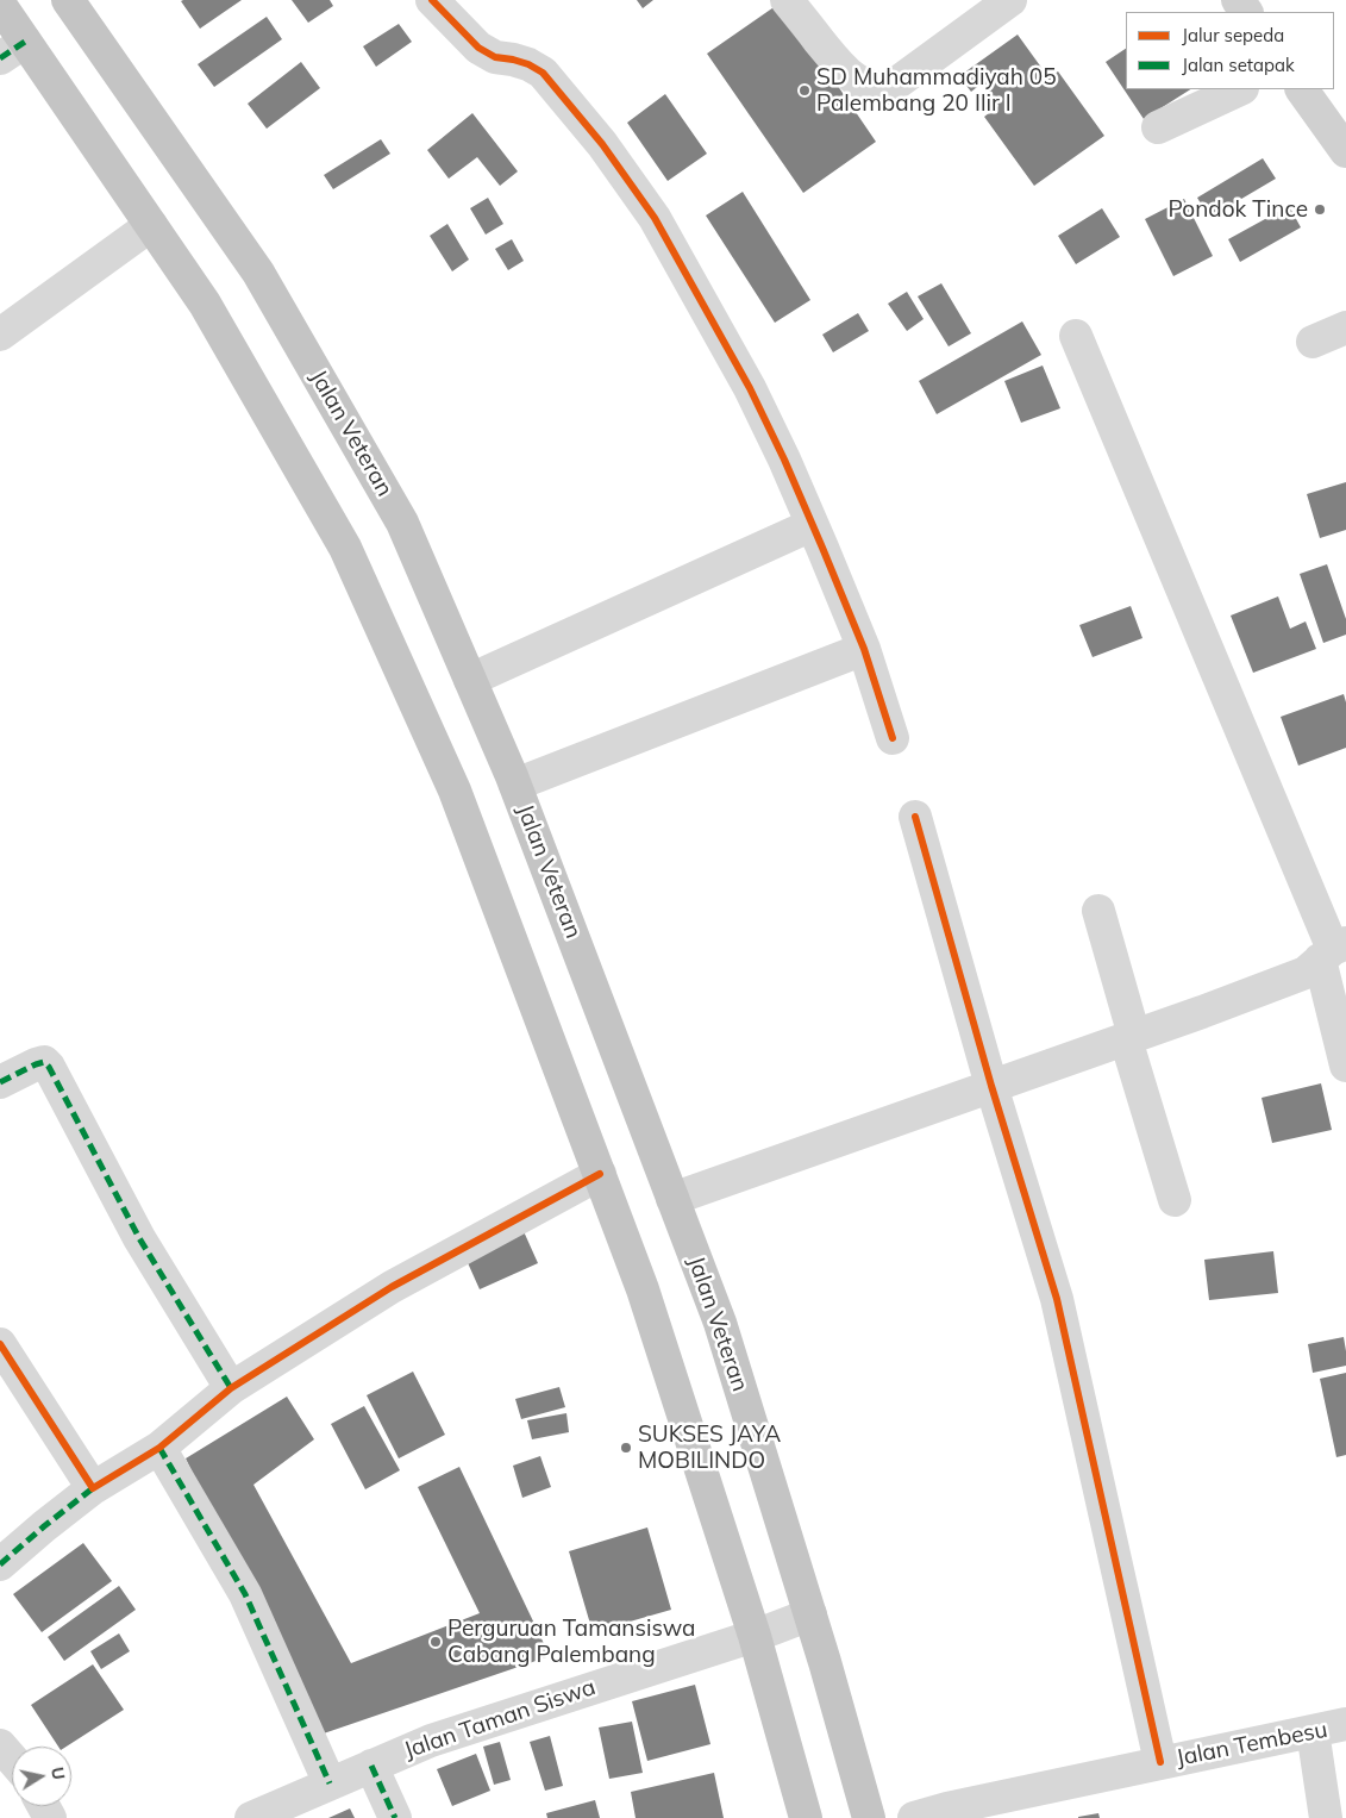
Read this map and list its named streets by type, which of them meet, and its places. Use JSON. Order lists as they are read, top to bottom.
{
  "streets": {
    "highway": ["Jalan Veteran"],
    "street": ["Jalan Taman Siswa", "Jalan Tembesu"]
  },
  "crossings": [
    ["Jalan Veteran", "Jalan Taman Siswa"]
  ],
  "places": [
    "SD Muhammadiyah 05 Palembang 20 Ilir I",
    "Pondok Tince",
    "SUKSES JAYA MOBILINDO",
    "Perguruan Tamansiswa Cabang Palembang"
  ],
  "legend": ["Jalur sepeda", "Jalan setapak"],
  "north": "right"
}
